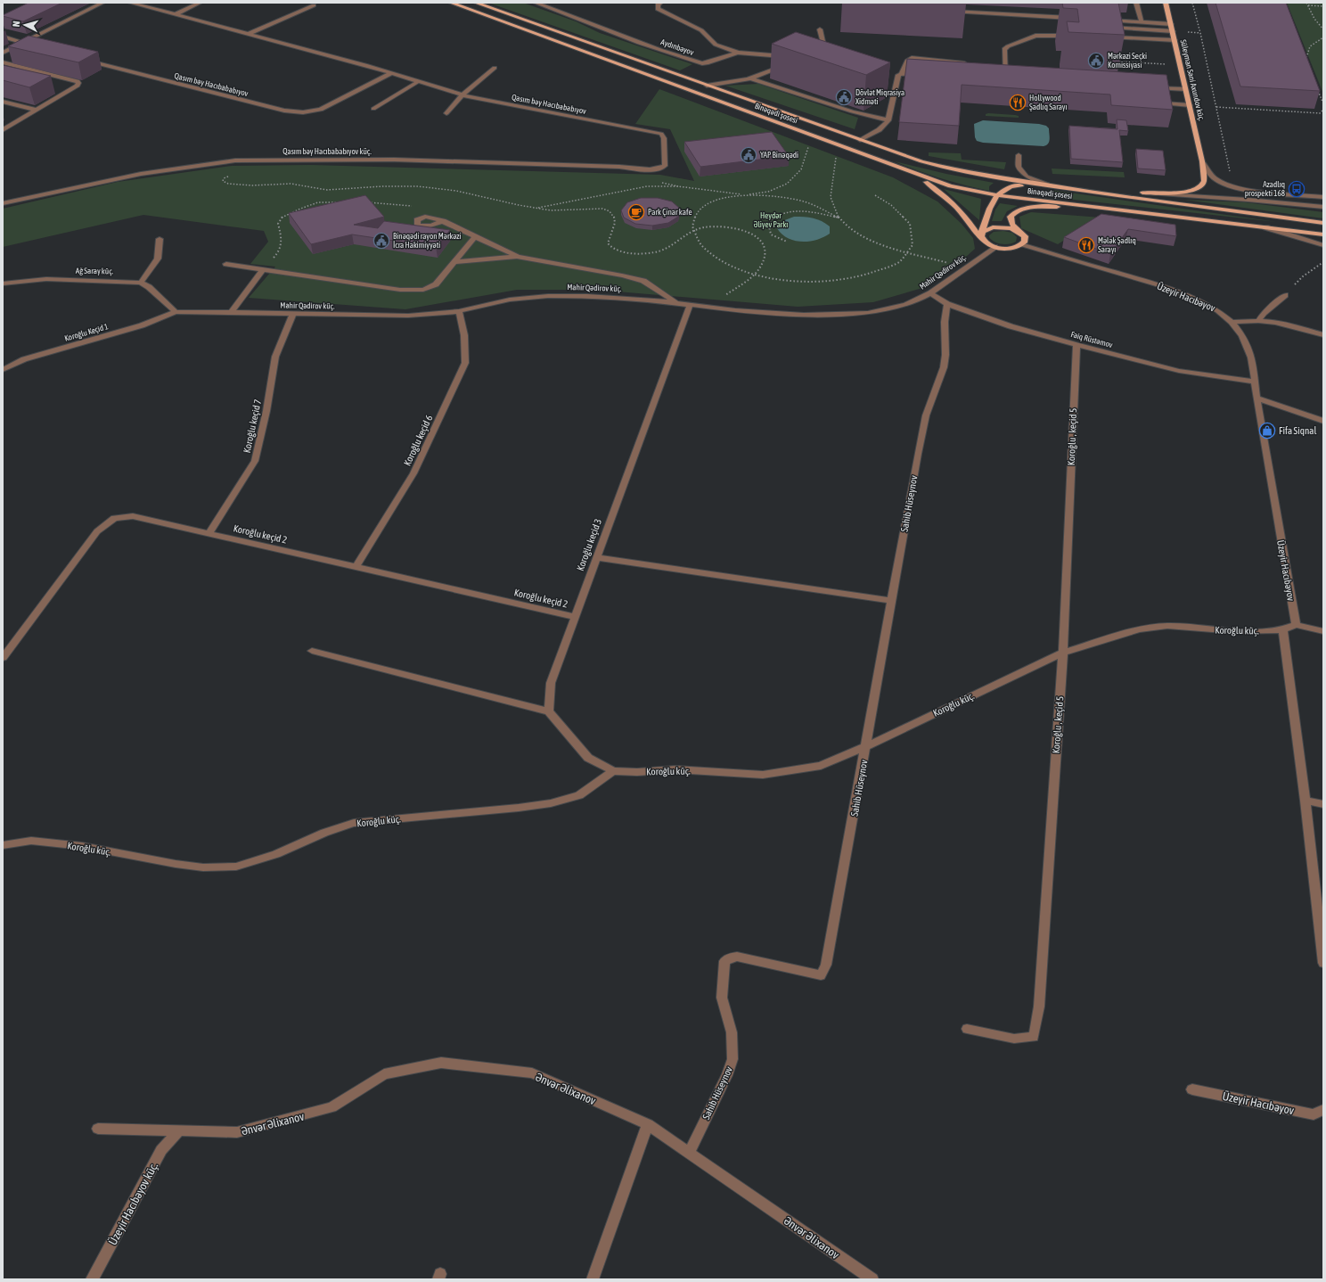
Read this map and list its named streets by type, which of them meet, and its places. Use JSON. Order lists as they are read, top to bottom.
{
  "streets": {
    "main road": ["Süleyman Sani Axundov küç.", "Binəqədi şosesi"],
    "street": [
      "Aydınbəyov",
      "Qasım bəy Hacıbababıyov",
      "Qasım bəy Hacıbababıyov küç.",
      "Ağ Saray küç.",
      "Mahir Qədirov küç.",
      "Üzeyir Hacıbəyov",
      "Koroğlu Keçid 1",
      "Faiq Rüstəmov",
      "Koroğlu keçid 7",
      "Koroğlu , keçid 5",
      "Koroğlu keçid 6",
      "Sahib Hüseynov",
      "Koroğlu keçid 2",
      "Koroğlu keçid 3",
      "Koroğlu küç.",
      "Ənvər Əlixanov",
      "Üzeyir Hacıbəyov küç."
    ]
  },
  "crossings": [
    ["Qasım bəy Hacıbababıyov", "Qasım bəy Hacıbababıyov küç."],
    ["Mahir Qədirov küç.", "Koroğlu Keçid 1"],
    ["Mahir Qədirov küç.", "Faiq Rüstəmov"],
    ["Mahir Qədirov küç.", "Koroğlu keçid 7"],
    ["Mahir Qədirov küç.", "Koroğlu keçid 6"],
    ["Mahir Qədirov küç.", "Koroğlu keçid 3"],
    ["Üzeyir Hacıbəyov", "Faiq Rüstəmov"],
    ["Üzeyir Hacıbəyov", "Koroğlu küç."],
    ["Faiq Rüstəmov", "Koroğlu , keçid 5"],
    ["Faiq Rüstəmov", "Sahib Hüseynov"],
    ["Koroğlu keçid 7", "Koroğlu keçid 2"],
    ["Koroğlu , keçid 5", "Koroğlu küç."],
    ["Koroğlu keçid 6", "Koroğlu keçid 2"],
    ["Sahib Hüseynov", "Koroğlu küç."],
    ["Sahib Hüseynov", "Ənvər Əlixanov"],
    ["Koroğlu keçid 2", "Koroğlu keçid 3"],
    ["Ənvər Əlixanov", "Üzeyir Hacıbəyov küç."]
  ],
  "parks": ["Heydər Əliyev Parkı"],
  "places": {
    "public building": [
      "Mərkəzi Seçki Komissiyasi",
      "Dövlət Miqrasiya Xidməti",
      "YAP Binəqədi",
      "Binəqədi rayon Mərkəzi İcra Hakimiyyəti"
    ],
    "restaurant": ["Hollywood Şadlıq Sarayı", "Mələk Şadlıq Sarayı"],
    "bus stop": ["Azadlıq prospekti 168"],
    "cafe": ["Park Çinar kafe"],
    "shop": ["Fifa Siqnal"]
  },
  "north": "left"
}
